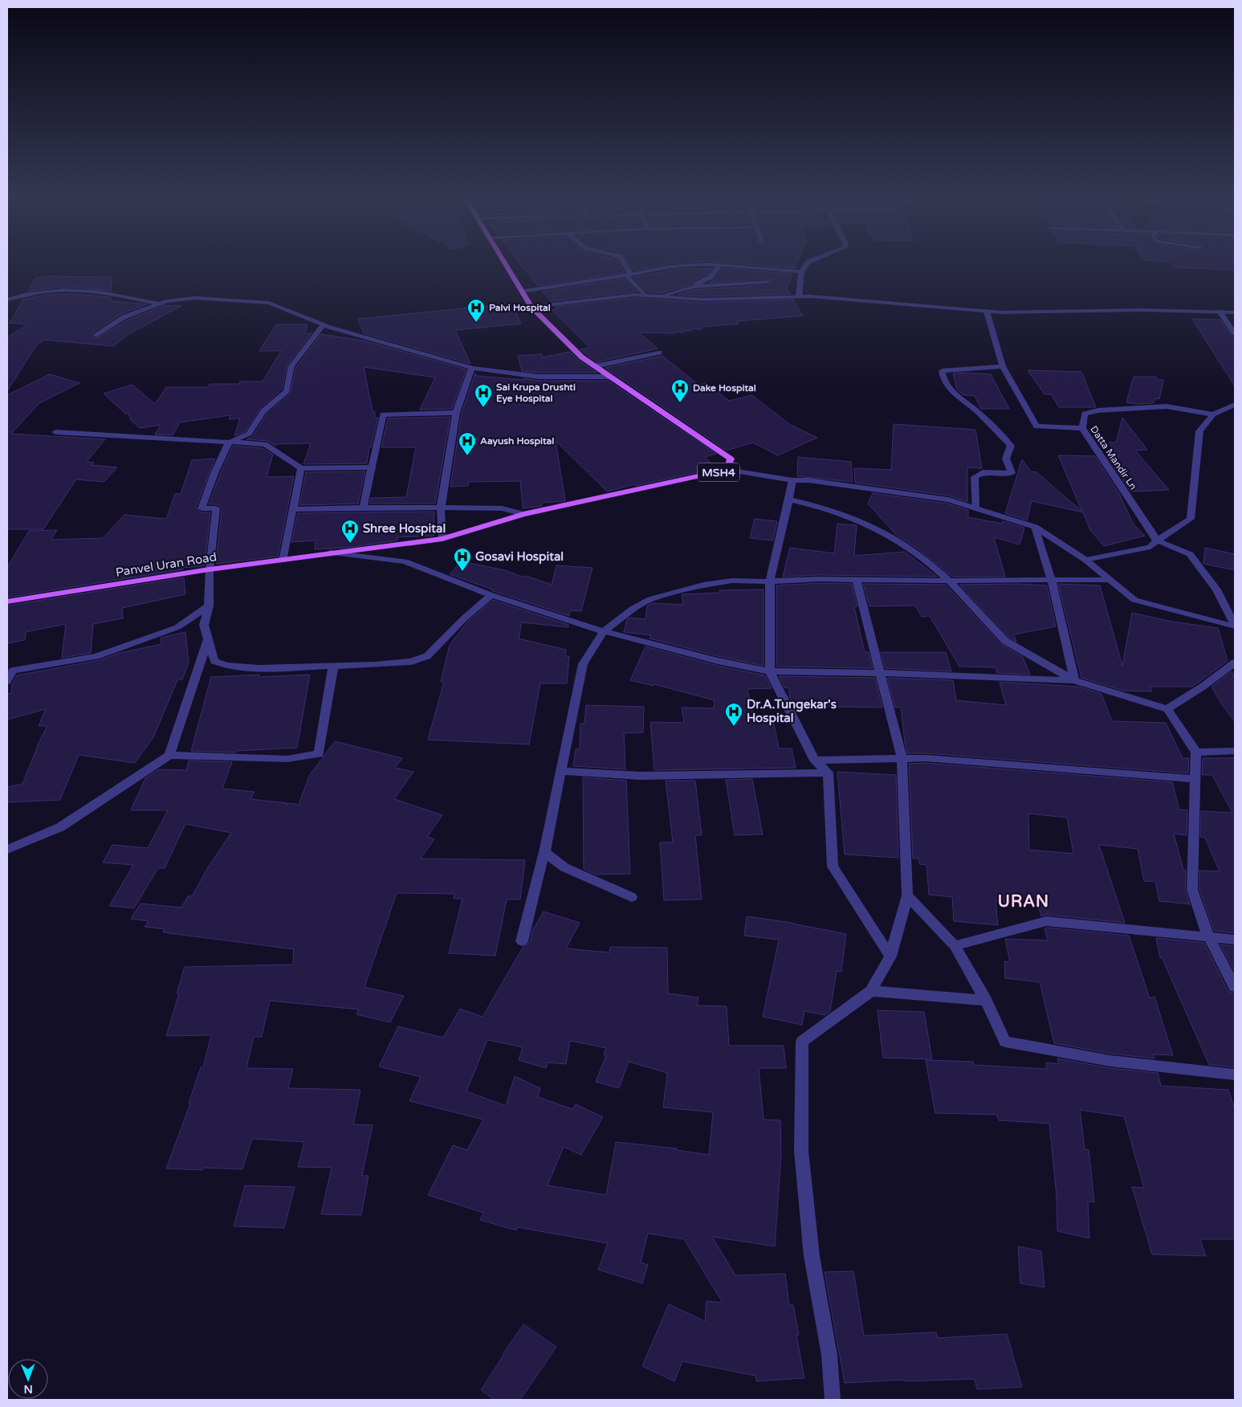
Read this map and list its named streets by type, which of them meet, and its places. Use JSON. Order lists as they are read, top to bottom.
{
  "streets": {
    "main road": ["MSH4", "Panvel Uran Road"],
    "street": ["Datta Mandir Ln"]
  },
  "crossings": [
    ["MSH4", "Panvel Uran Road"]
  ],
  "districts": ["URAN"],
  "places": {
    "hospital": [
      "Palvi Hospital",
      "Dake Hospital",
      "Sai Krupa Drushti Eye Hospital",
      "Aayush Hospital",
      "Shree Hospital",
      "Gosavi Hospital",
      "Dr.A.Tungekar's Hospital"
    ]
  },
  "north": "bottom"
}
